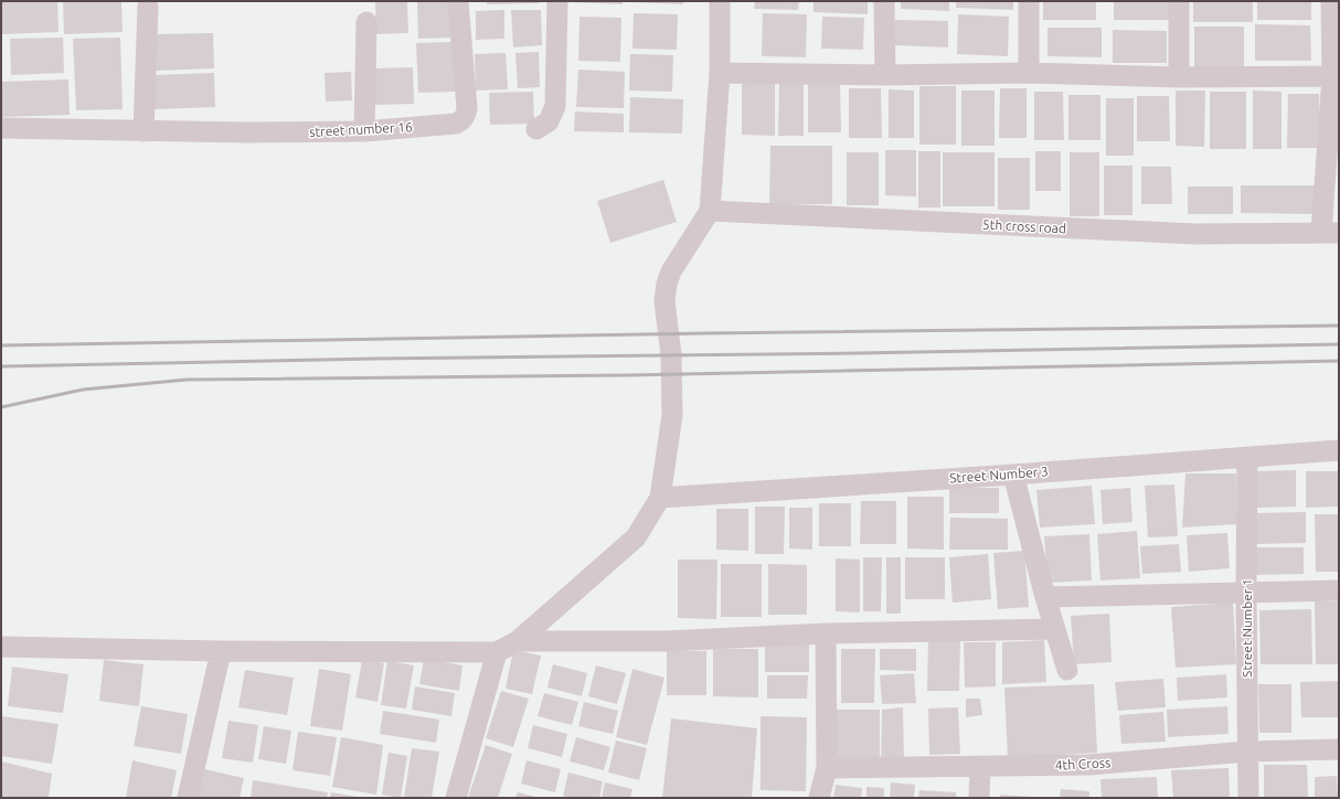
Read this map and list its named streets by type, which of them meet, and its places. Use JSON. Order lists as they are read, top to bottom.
{
  "streets": {
    "street": [
      "street number 16",
      "5th cross road",
      "Street Number 3",
      "Street Number 1",
      "4th Cross"
    ]
  },
  "crossings": [
    ["Street Number 3", "Street Number 1"],
    ["Street Number 1", "4th Cross"]
  ]
}
